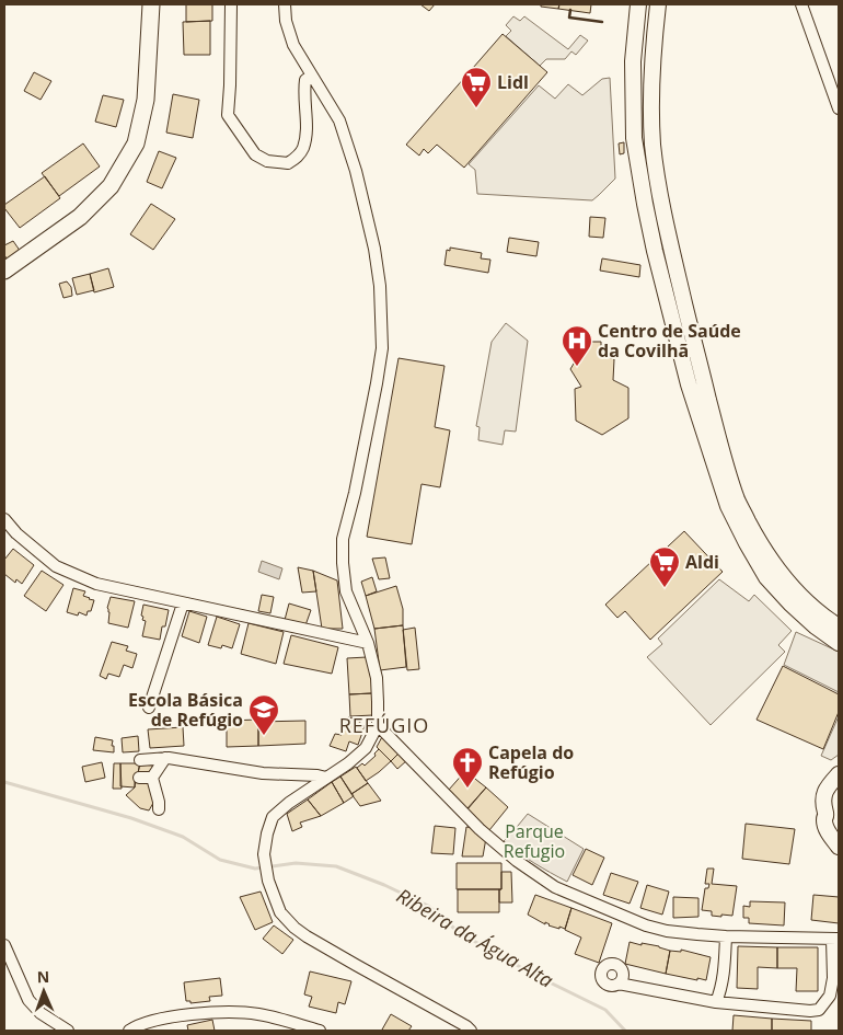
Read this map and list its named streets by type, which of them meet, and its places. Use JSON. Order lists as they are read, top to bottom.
{
  "districts": ["REFÚGIO"],
  "water": ["Ribeira da Água Alta"],
  "parks": ["Parque Refugio"],
  "places": {
    "supermarket": ["Lidl", "Aldi"],
    "hospital": ["Centro de Saúde da Covilhã"],
    "school or university": ["Escola Básica de Refúgio"],
    "church": ["Capela do Refúgio"]
  },
  "north": "top"
}
